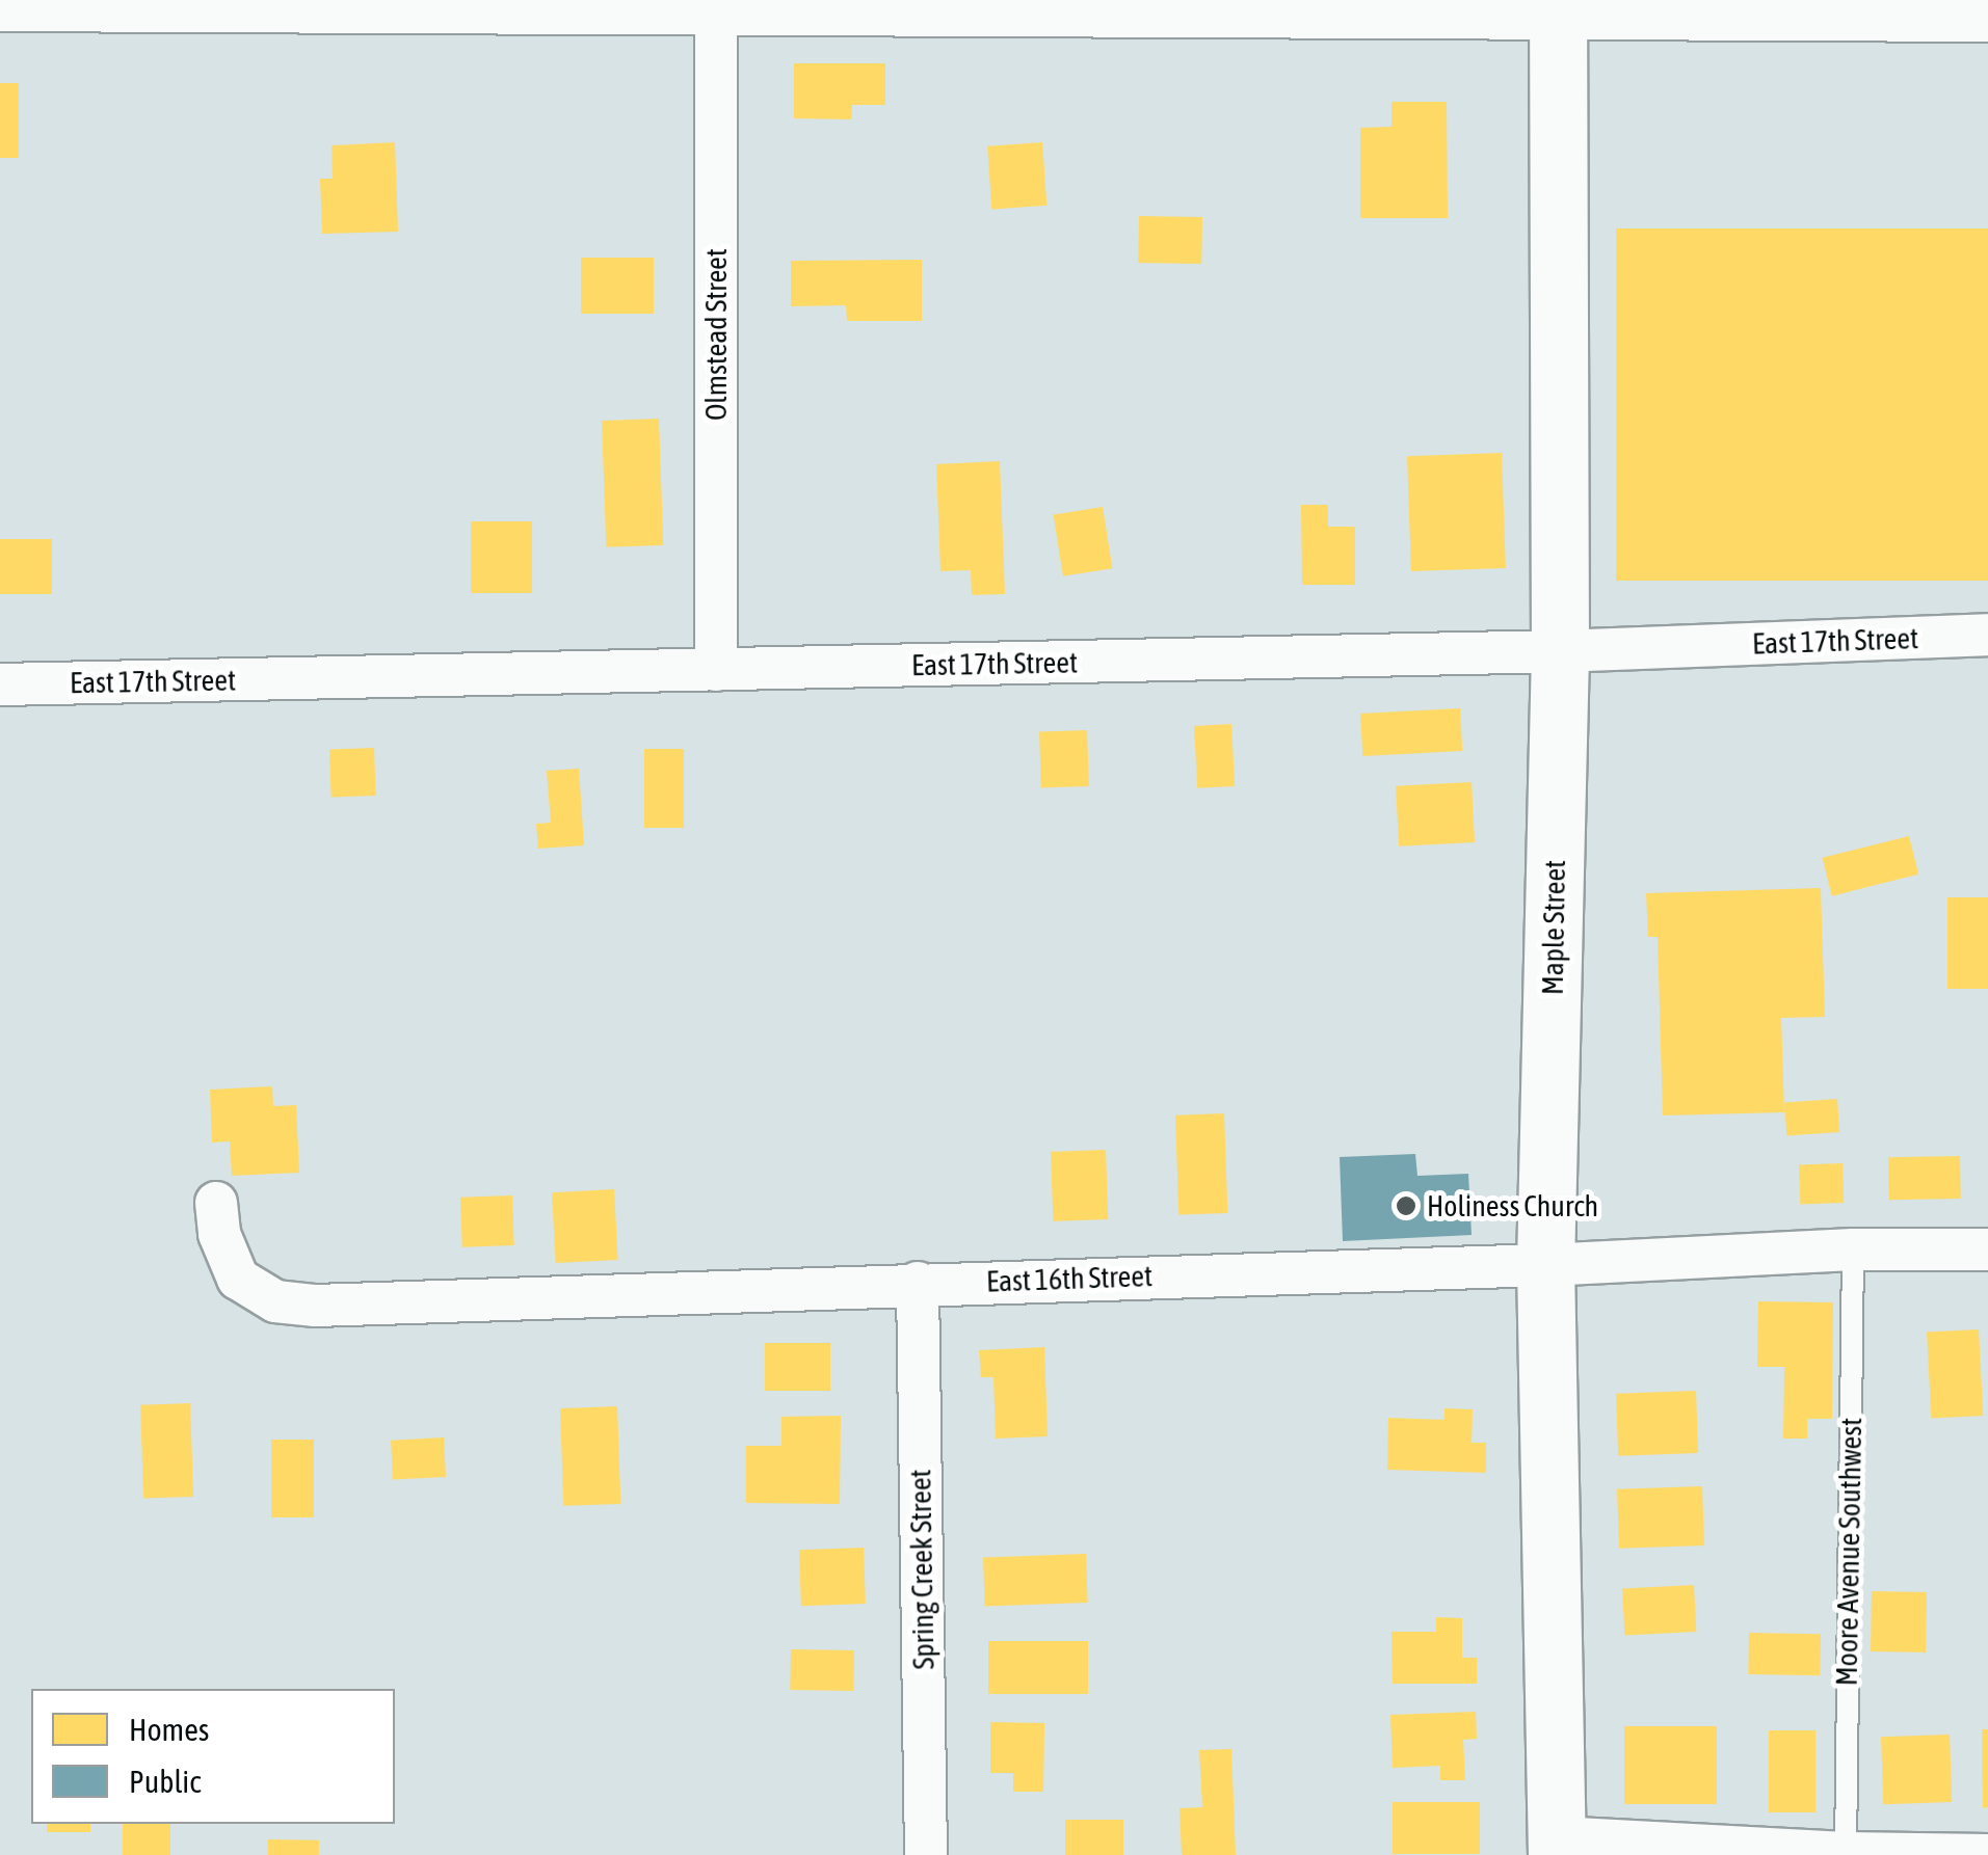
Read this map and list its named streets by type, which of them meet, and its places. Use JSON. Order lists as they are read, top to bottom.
{
  "streets": {
    "main road": ["Maple Street"],
    "street": [
      "Olmstead Street",
      "East 17th Street",
      "East 16th Street",
      "Spring Creek Street"
    ],
    "lane": ["Moore Avenue Southwest"]
  },
  "crossings": [
    ["Olmstead Street", "East 17th Street"],
    ["East 17th Street", "Maple Street"],
    ["Maple Street", "East 16th Street"],
    ["East 16th Street", "Moore Avenue Southwest"],
    ["East 16th Street", "Spring Creek Street"]
  ],
  "places": ["Holiness Church"],
  "legend": ["Homes", "Public"]
}
